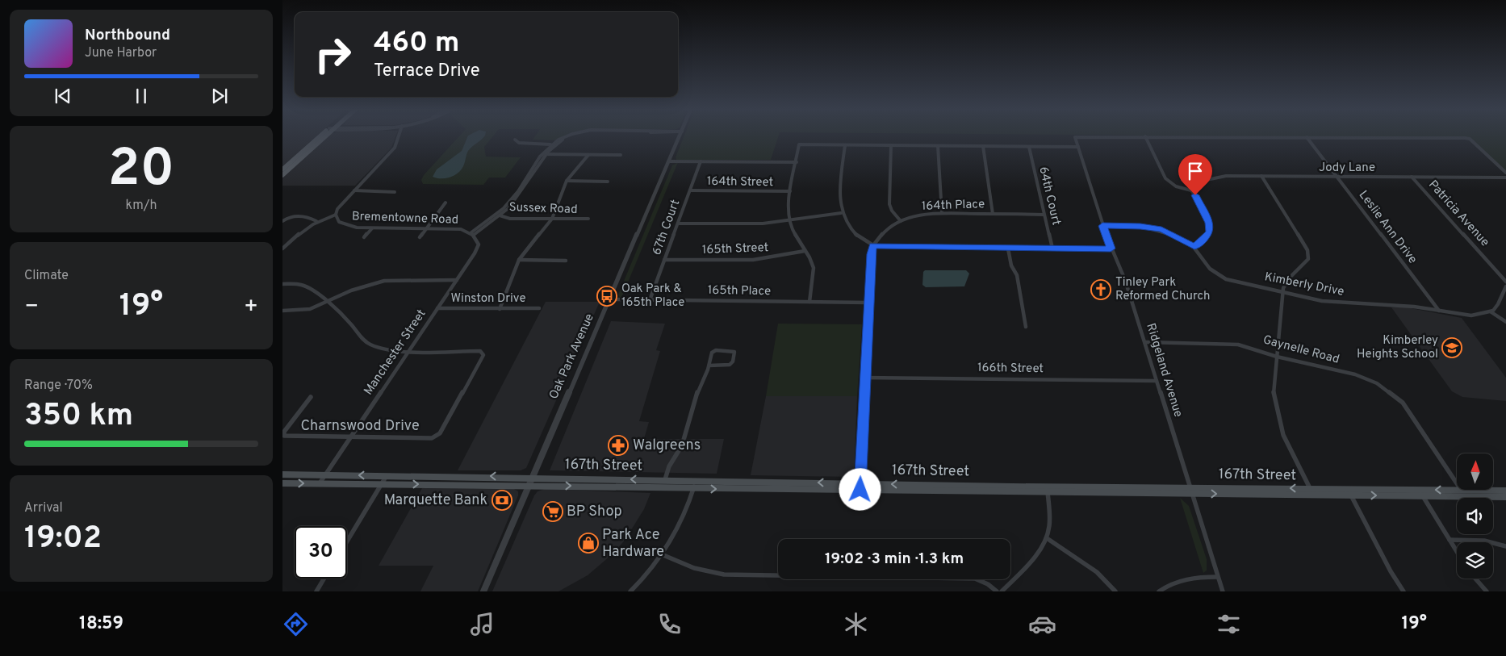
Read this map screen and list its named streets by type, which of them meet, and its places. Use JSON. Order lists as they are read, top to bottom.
{
  "streets": {
    "main road": ["167th Street"],
    "street": [
      "Jody Lane",
      "164th Street",
      "64th Court",
      "164th Place",
      "Sussex Road",
      "Patricia Avenue",
      "Brementowne Road",
      "67th Court",
      "Leslie Ann Drive",
      "165th Street",
      "Kimberly Drive",
      "165th Place",
      "Winston Drive",
      "Gaynelle Road",
      "Manchester Street",
      "Oak Park Avenue",
      "166th Street",
      "Ridgeland Avenue",
      "Charnswood Drive"
    ]
  },
  "crossings": [
    ["Jody Lane", "Patricia Avenue"],
    ["Jody Lane", "Leslie Ann Drive"],
    ["164th Street", "67th Court"],
    ["64th Court", "164th Place"],
    ["Brementowne Road", "Manchester Street"],
    ["67th Court", "165th Street"],
    ["67th Court", "165th Place"],
    ["Leslie Ann Drive", "Kimberly Drive"],
    ["Kimberly Drive", "Ridgeland Avenue"],
    ["165th Place", "Oak Park Avenue"],
    ["Winston Drive", "Manchester Street"],
    ["Gaynelle Road", "Ridgeland Avenue"],
    ["Gaynelle Road", "167th Street"],
    ["Manchester Street", "Charnswood Drive"],
    ["Manchester Street", "167th Street"],
    ["Oak Park Avenue", "167th Street"],
    ["166th Street", "Ridgeland Avenue"],
    ["Ridgeland Avenue", "167th Street"]
  ],
  "places": {
    "church": ["Tinley Park Reformed Church"],
    "bus stop": ["Oak Park & 165th Place"],
    "school or university": ["Kimberley Heights School"],
    "pharmacy": ["Walgreens"],
    "bank": ["Marquette Bank"],
    "supermarket": ["BP Shop"],
    "shop": ["Park Ace Hardware"]
  },
  "north": "top",
  "page": {
    "turn": ["460 m", "Terrace Drive"],
    "song": ["Northbound", "June Harbor"],
    "tile": [
      ["20", "km/h"],
      "Climate",
      ["Range · 70%", "350 km"],
      ["Arrival", "19:02"]
    ],
    "heat": ["−", "19°", "+"],
    "limit": "30",
    "trip": "19:02 · 3 min · 1.3 km",
    "tabs": ["18:59", "19°"]
  }
}
